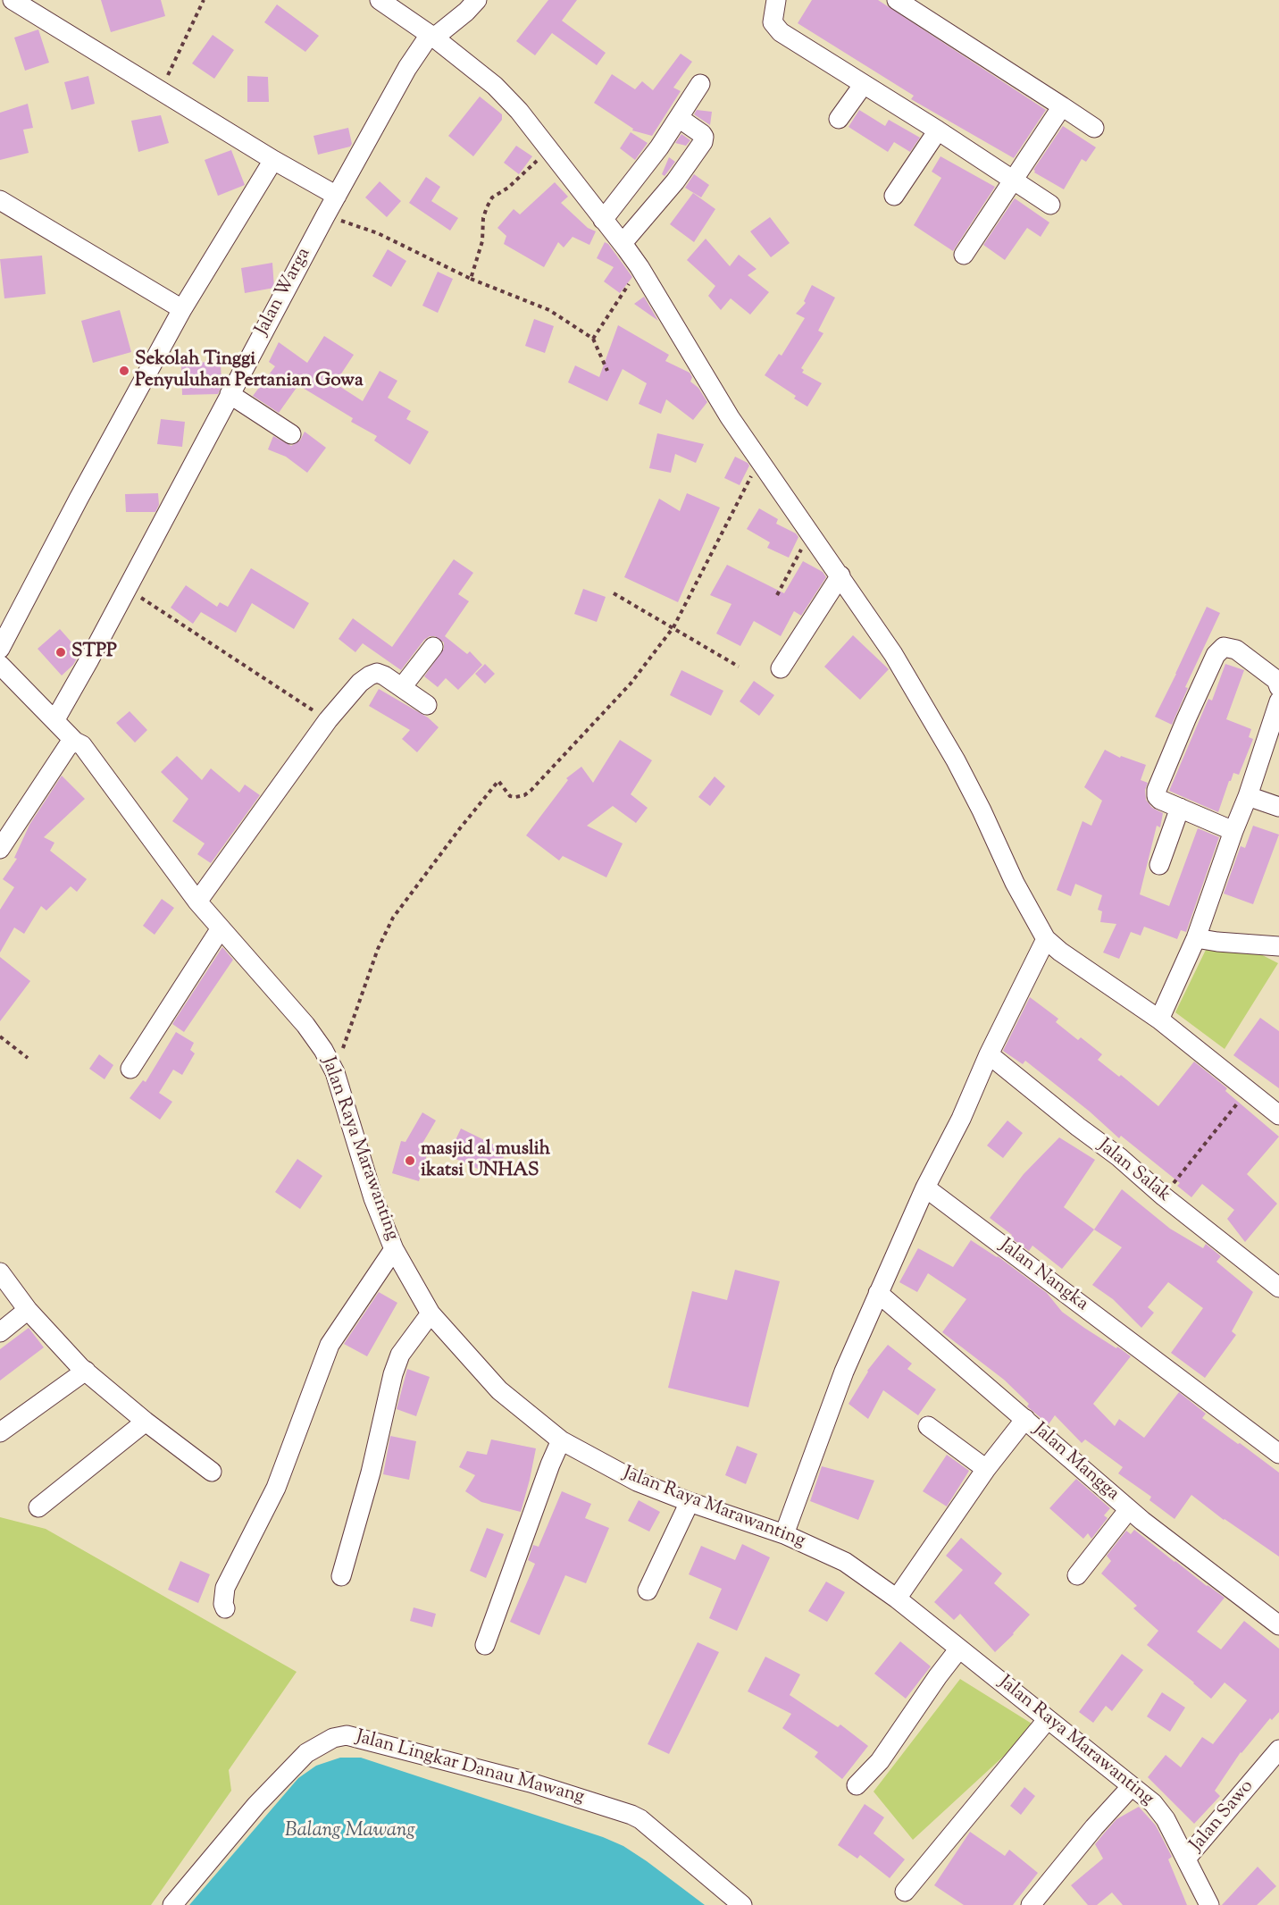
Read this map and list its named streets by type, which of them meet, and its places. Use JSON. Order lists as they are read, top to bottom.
{
  "streets": {
    "street": [
      "Jalan Warga",
      "Jalan Raya Marawanting",
      "Jalan Salak",
      "Jalan Nangka",
      "Jalan Mangga",
      "Jalan Lingkar Danau Mawang",
      "Jalan Sawo"
    ]
  },
  "crossings": [
    ["Jalan Warga", "Jalan Raya Marawanting"],
    ["Jalan Raya Marawanting", "Jalan Sawo"]
  ],
  "water": ["Balang Mawang"],
  "places": ["Sekolah Tinggi Penyuluhan Pertanian Gowa", "STPP", "masjid al muslih ikatsi UNHAS"]
}
